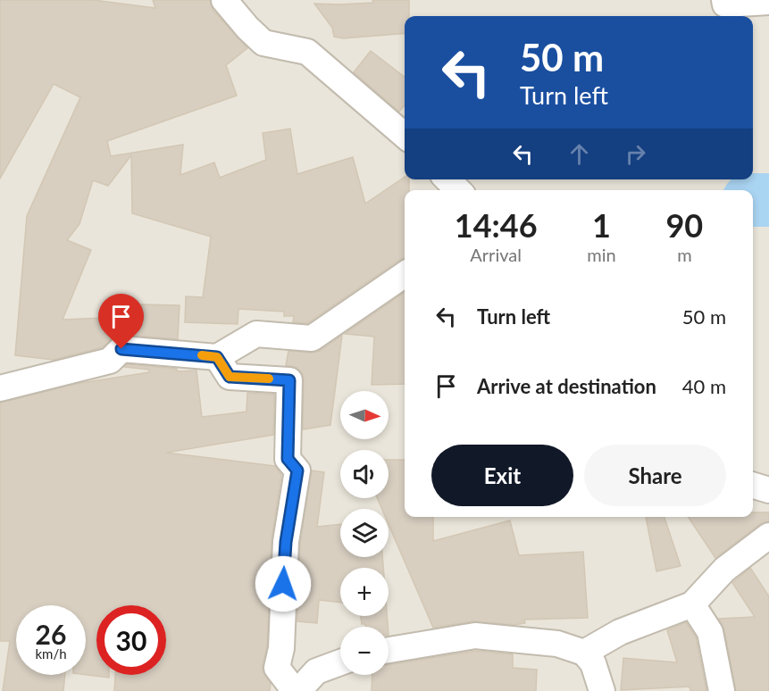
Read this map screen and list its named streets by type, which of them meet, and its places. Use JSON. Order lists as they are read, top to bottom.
{
  "north": "right",
  "page": {
    "turn": ["50 m", "Turn left"],
    "eta": [
      "14:46",
      "Arrival",
      "1",
      "min",
      "90",
      "m"
    ],
    "list": [
      {
        "name": "Turn left",
        "value": "50 m"
      },
      {
        "name": "Arrive at destination",
        "value": "40 m"
      }
    ],
    "map_buttons": ["+", "−"],
    "buttons": ["Exit", "Share"],
    "speed": "26 km/h",
    "limit": "30"
  }
}
